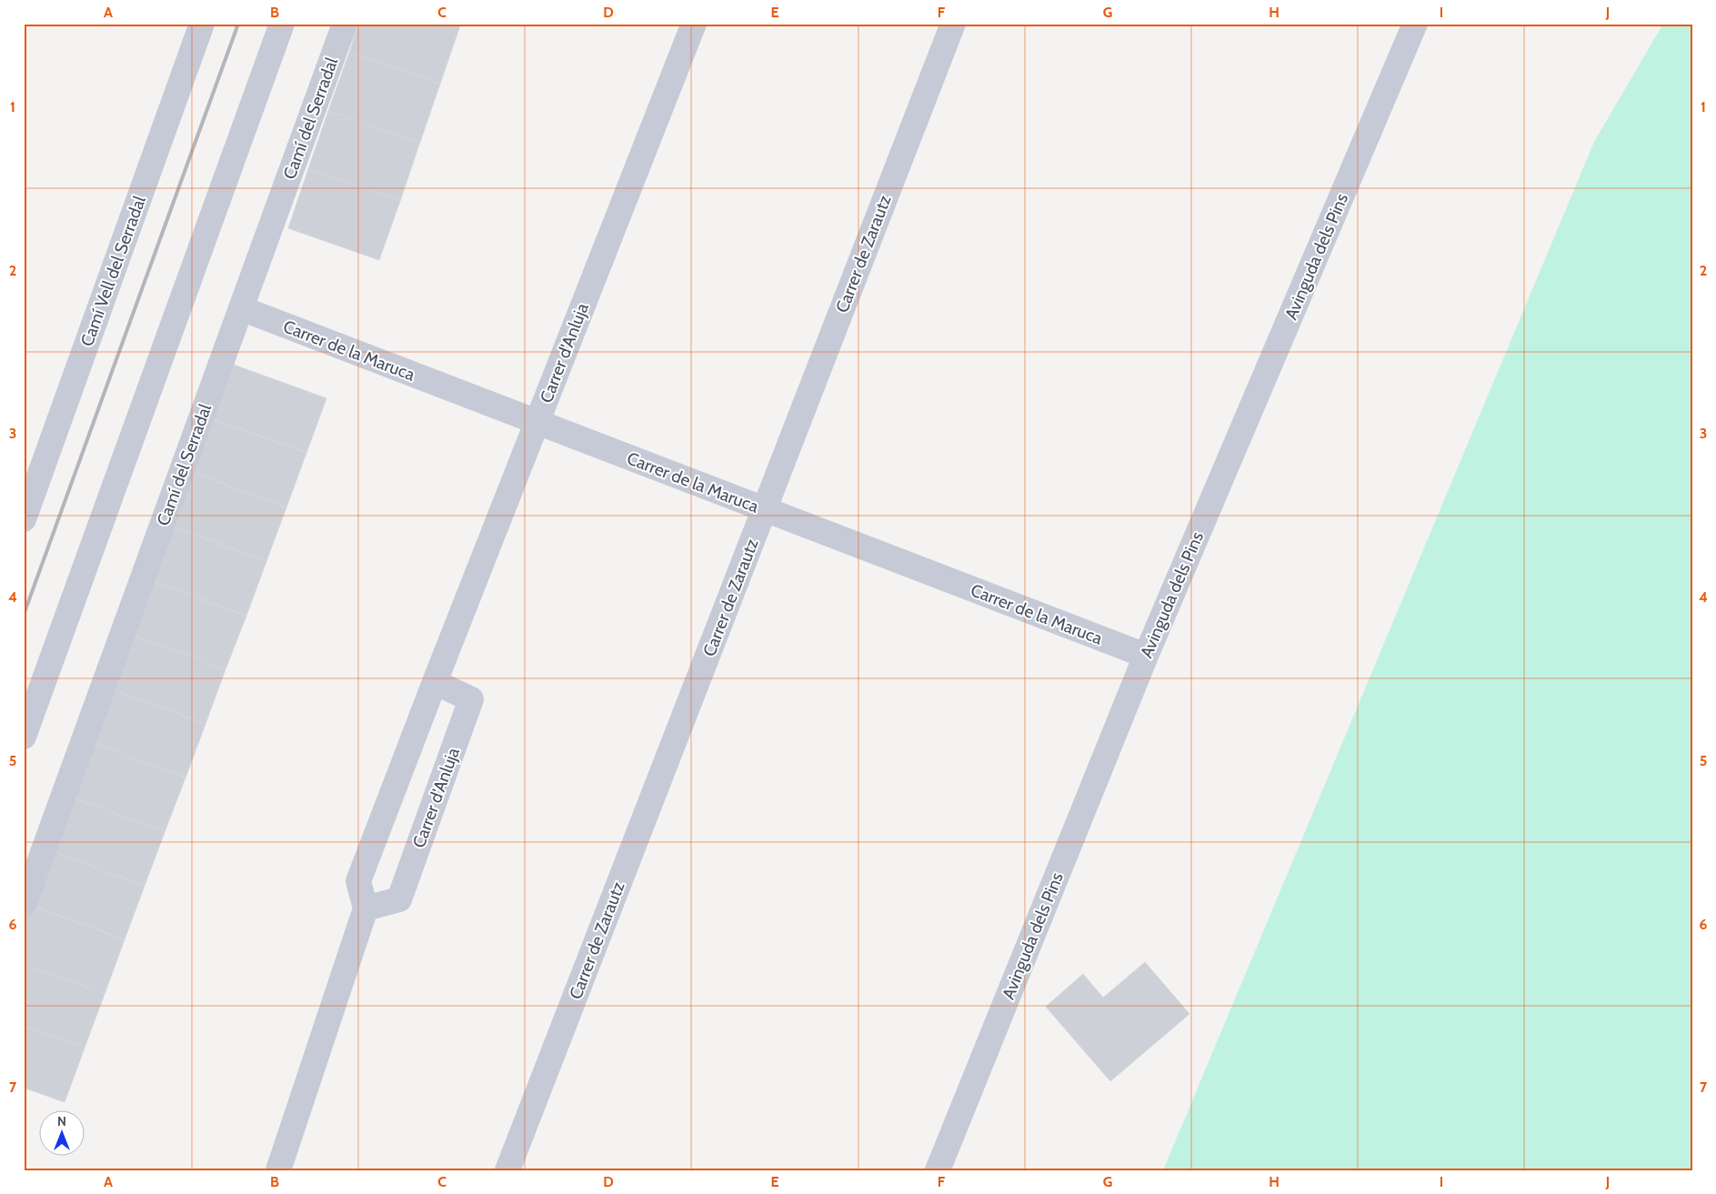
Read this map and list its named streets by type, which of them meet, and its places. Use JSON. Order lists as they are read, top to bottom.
{
  "streets": {
    "street": [
      "Camí del Serradal",
      "Carrer de Zarautz",
      "Avinguda dels Pins",
      "Camí Vell del Serradal",
      "Carrer de la Maruca",
      "Carrer d'Anluja"
    ]
  },
  "crossings": [
    ["Camí del Serradal", "Carrer de la Maruca"],
    ["Carrer de Zarautz", "Carrer de la Maruca"],
    ["Avinguda dels Pins", "Carrer de la Maruca"],
    ["Carrer de la Maruca", "Carrer d'Anluja"]
  ],
  "north": "top",
  "grid": {
    "columns": [
      "A",
      "B",
      "C",
      "D",
      "E",
      "F",
      "G",
      "H",
      "I",
      "J"
    ],
    "rows": [
      "1",
      "2",
      "3",
      "4",
      "5",
      "6",
      "7"
    ]
  }
}
